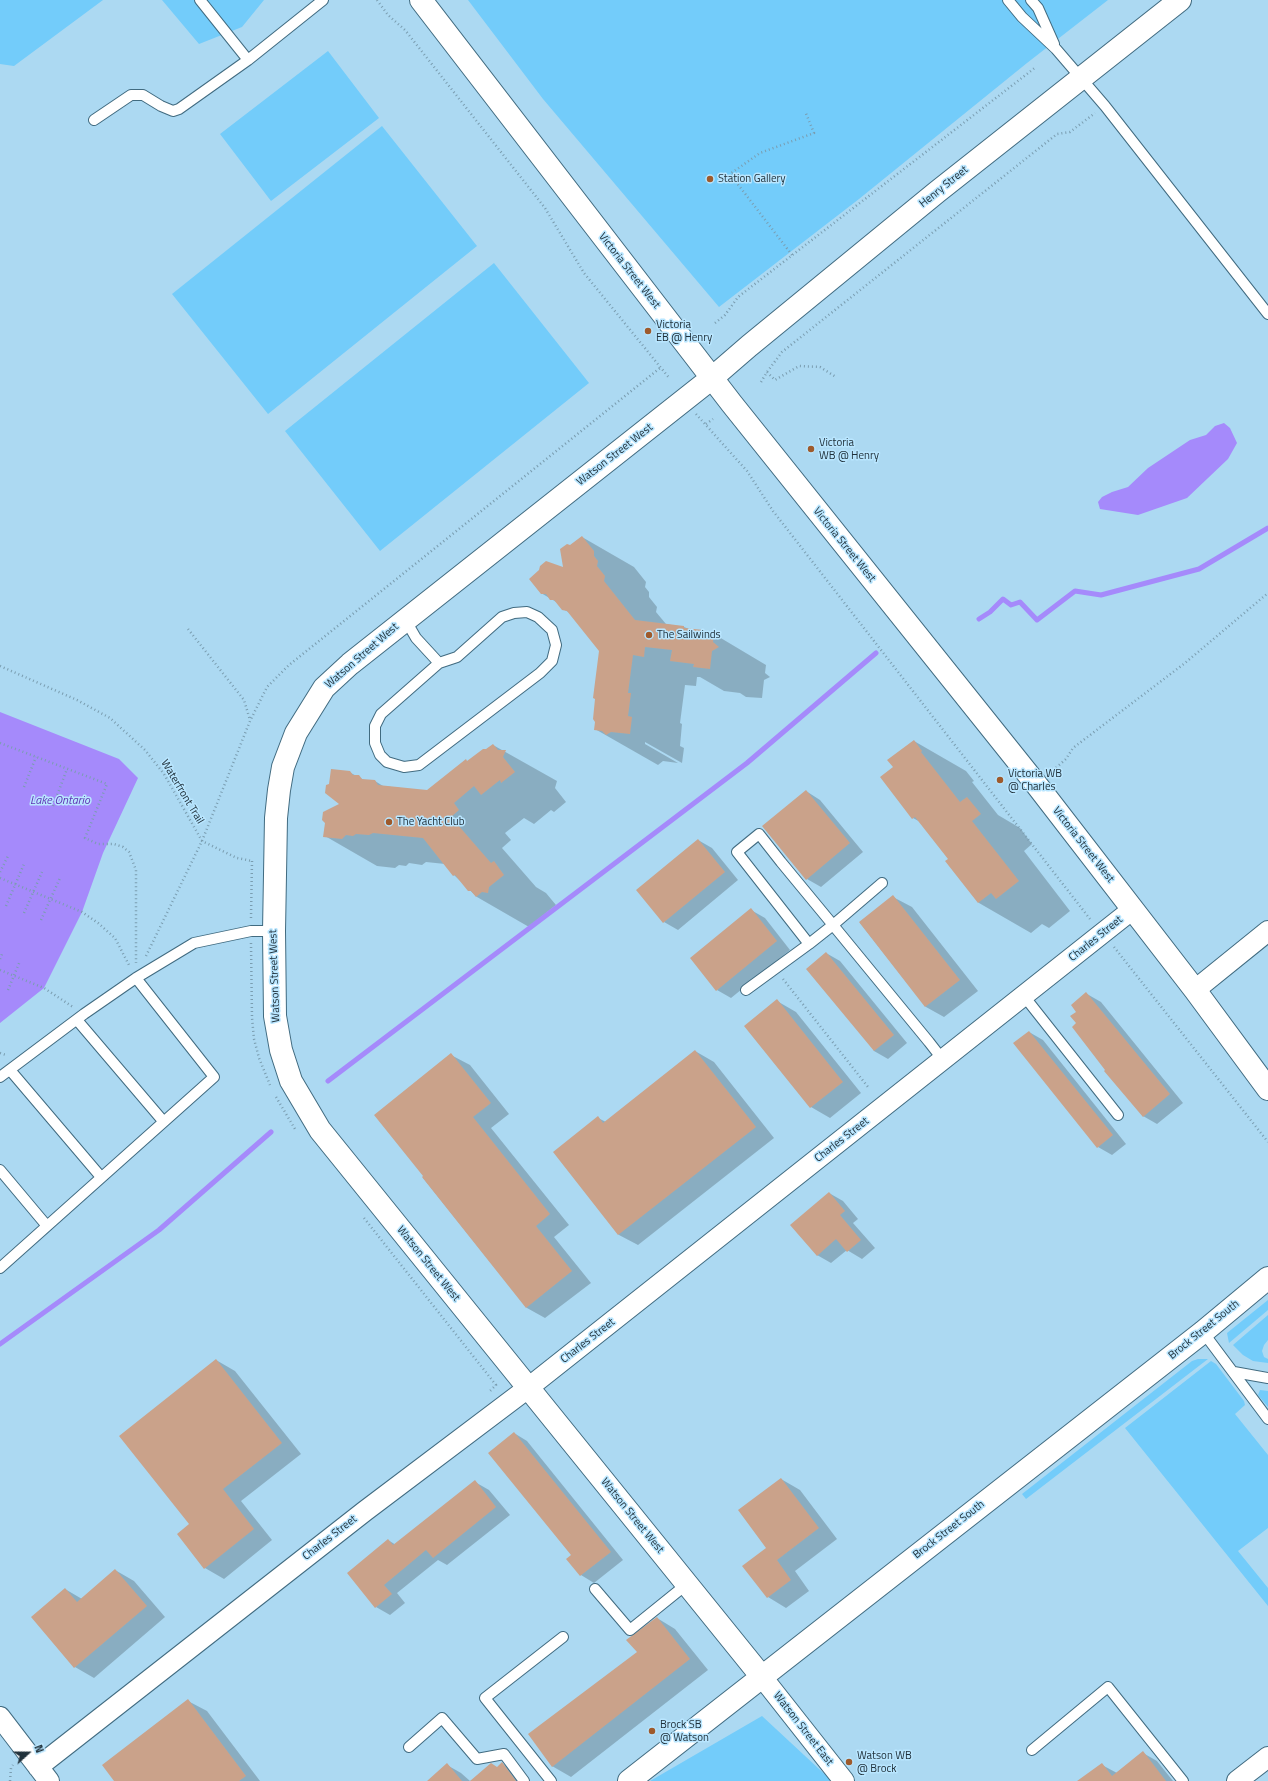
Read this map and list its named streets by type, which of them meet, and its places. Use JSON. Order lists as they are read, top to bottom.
{
  "streets": {
    "main road": [
      "Henry Street",
      "Victoria Street West",
      "Watson Street West",
      "Brock Street South"
    ],
    "street": ["Charles Street", "Watson Street East"],
    "path": ["Waterfront Trail"]
  },
  "crossings": [
    ["Henry Street", "Victoria Street West"],
    ["Henry Street", "Watson Street West"],
    ["Victoria Street West", "Watson Street West"],
    ["Victoria Street West", "Charles Street"],
    ["Watson Street West", "Charles Street"],
    ["Watson Street West", "Brock Street South"],
    ["Watson Street West", "Watson Street East"],
    ["Brock Street South", "Watson Street East"]
  ],
  "water": ["Lake Ontario"],
  "places": [
    "Station Gallery",
    "Victoria EB @ Henry",
    "Victoria WB @ Henry",
    "The Sailwinds",
    "Victoria WB @ Charles",
    "The Yacht Club",
    "Brock SB @ Watson",
    "Watson WB @ Brock"
  ],
  "north": "right"
}
